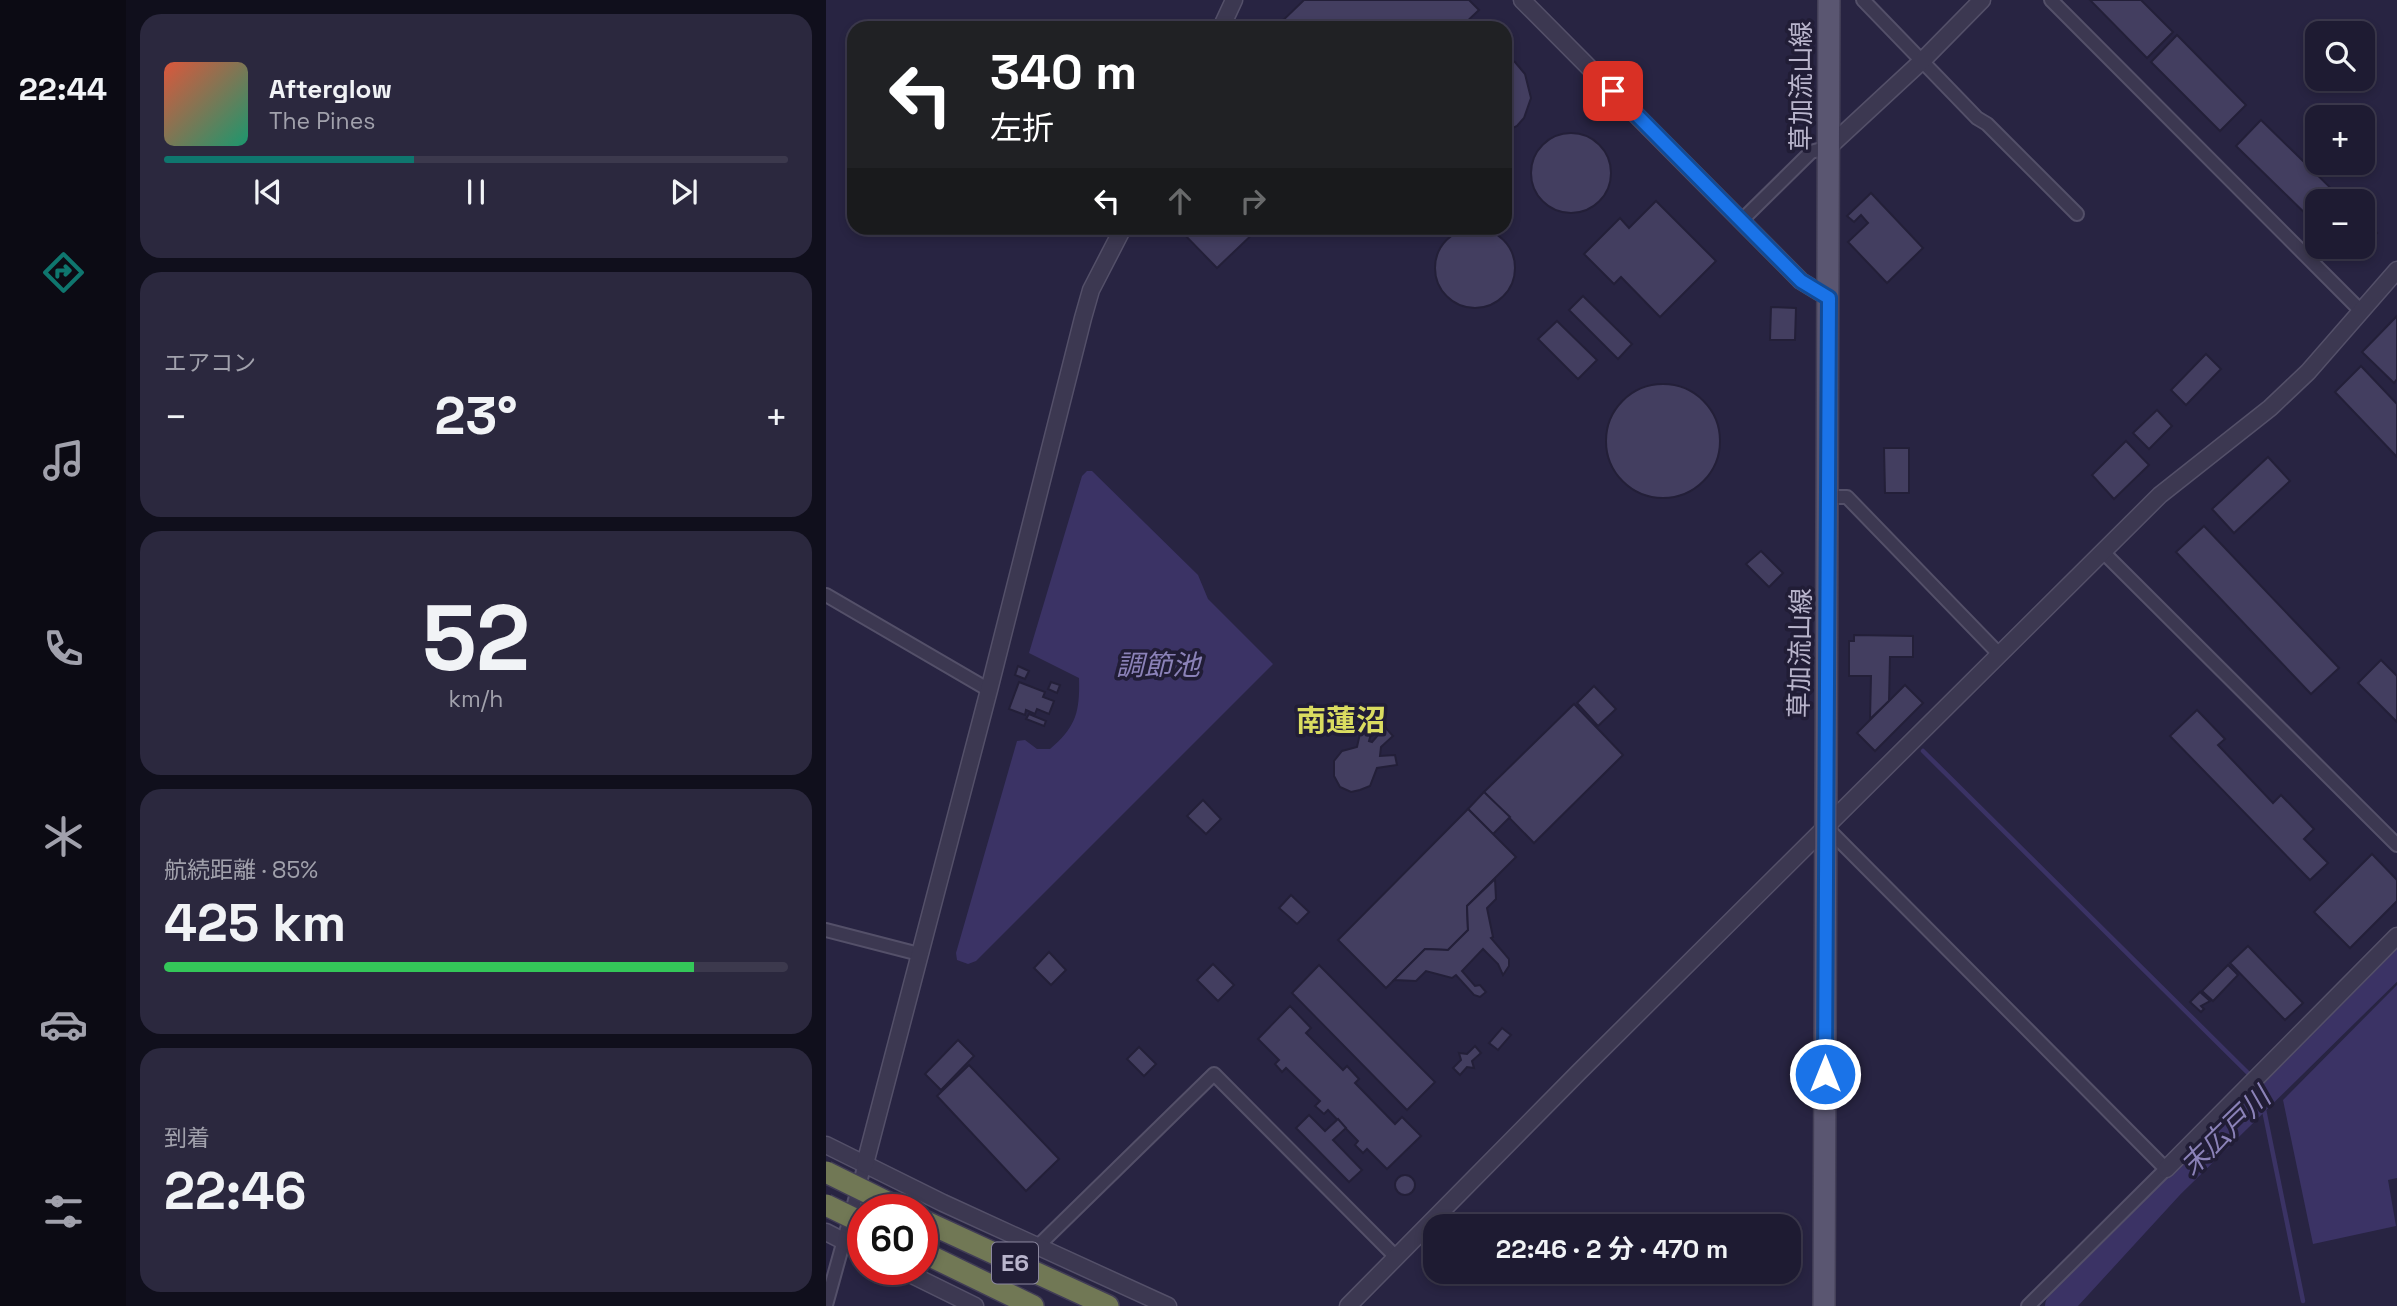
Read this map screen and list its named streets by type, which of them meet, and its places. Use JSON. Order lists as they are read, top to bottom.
{
  "streets": {
    "highway": ["E6"],
    "main road": ["草加流山線"]
  },
  "districts": ["南蓮沼"],
  "water": ["調節池", "末広戸川"],
  "page": {
    "tabs": "22:44",
    "map_buttons": ["+", "−"],
    "turn": ["340 m", "左折"],
    "song": ["Afterglow", "The Pines"],
    "tile": [
      "エアコン",
      ["52", "km/h"],
      ["航続距離 · 85%", "425 km"],
      ["到着", "22:46"]
    ],
    "heat": ["−", "23°", "+"],
    "limit": "60",
    "trip": "22:46 · 2 分 · 470 m"
  }
}
